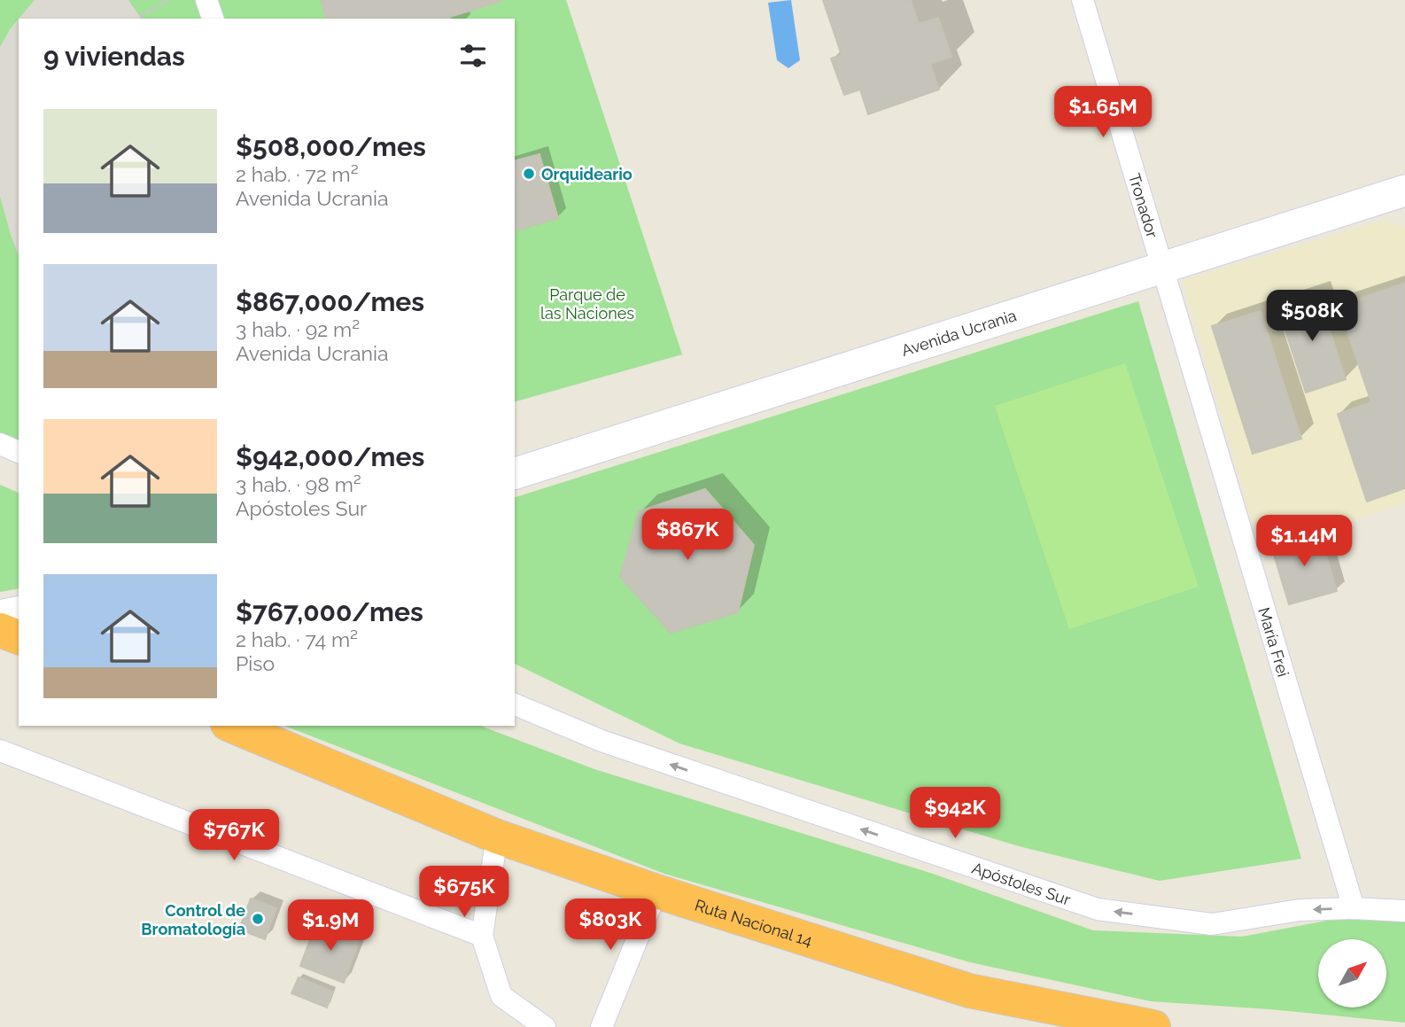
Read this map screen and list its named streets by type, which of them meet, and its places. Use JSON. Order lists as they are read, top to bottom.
{
  "streets": {
    "highway": ["Ruta Nacional 14"],
    "main road": ["Avenida Ucrania"],
    "street": ["Tronador", "María Frei", "Apóstoles Sur"]
  },
  "crossings": [
    ["Tronador", "Avenida Ucrania"],
    ["Tronador", "María Frei"],
    ["Avenida Ucrania", "María Frei"],
    ["María Frei", "Apóstoles Sur"]
  ],
  "one_way": ["Apóstoles Sur"],
  "parks": ["Parque de las Naciones"],
  "places": ["Orquideario", "Control de Bromatología"],
  "north": "top right",
  "page": {
    "heading": "9 viviendas",
    "price": [
      "$1.65M",
      "$508K",
      "$867K",
      "$1.14M",
      "$942K",
      "$767K",
      "$675K",
      "$803K",
      "$1.9M"
    ],
    "list": [
      {
        "name": "$508,000/mes",
        "note": "2 hab. · 72 m² · Avenida Ucrania"
      },
      {
        "name": "$867,000/mes",
        "note": "3 hab. · 92 m² · Avenida Ucrania"
      },
      {
        "name": "$942,000/mes",
        "note": "3 hab. · 98 m² · Apóstoles Sur"
      },
      {
        "name": "$767,000/mes",
        "note": "2 hab. · 74 m² · Piso"
      }
    ]
  }
}
